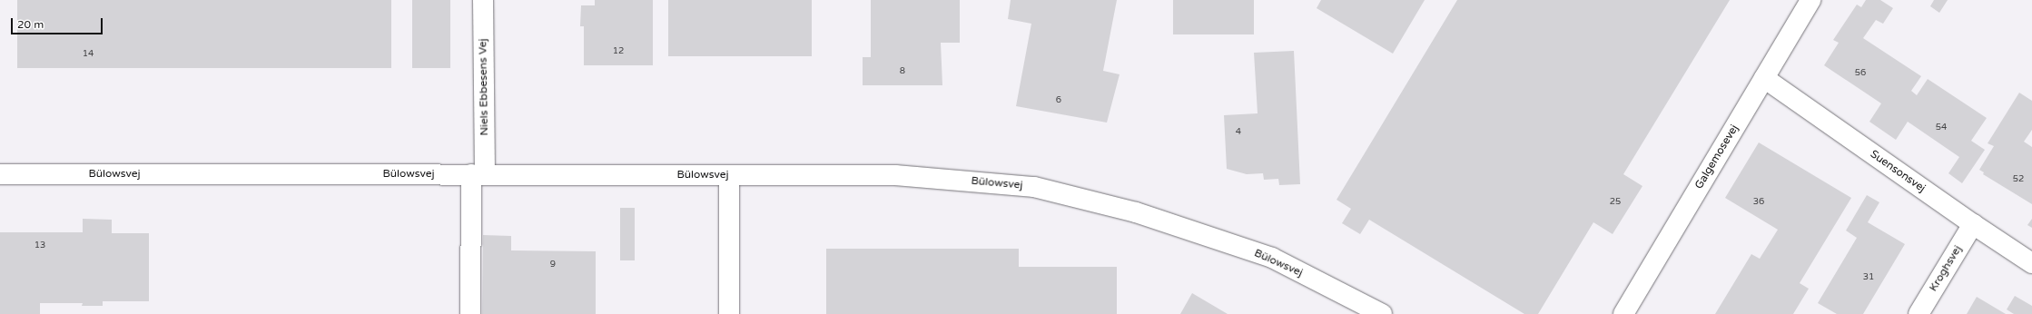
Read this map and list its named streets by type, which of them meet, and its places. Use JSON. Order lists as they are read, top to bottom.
{
  "streets": {
    "street": [
      "Niels Ebbesens Vej",
      "Galgemosevej",
      "Suensonsvej",
      "Bülowsvej",
      "Kroghsvej"
    ]
  },
  "crossings": [
    ["Niels Ebbesens Vej", "Bülowsvej"],
    ["Galgemosevej", "Suensonsvej"],
    ["Suensonsvej", "Kroghsvej"]
  ],
  "house_numbers": [
    "12",
    "14",
    "8",
    "56",
    "6",
    "54",
    "4",
    "52",
    "25",
    "36",
    "13",
    "9",
    "31"
  ],
  "scale_bar": "20 m"
}
